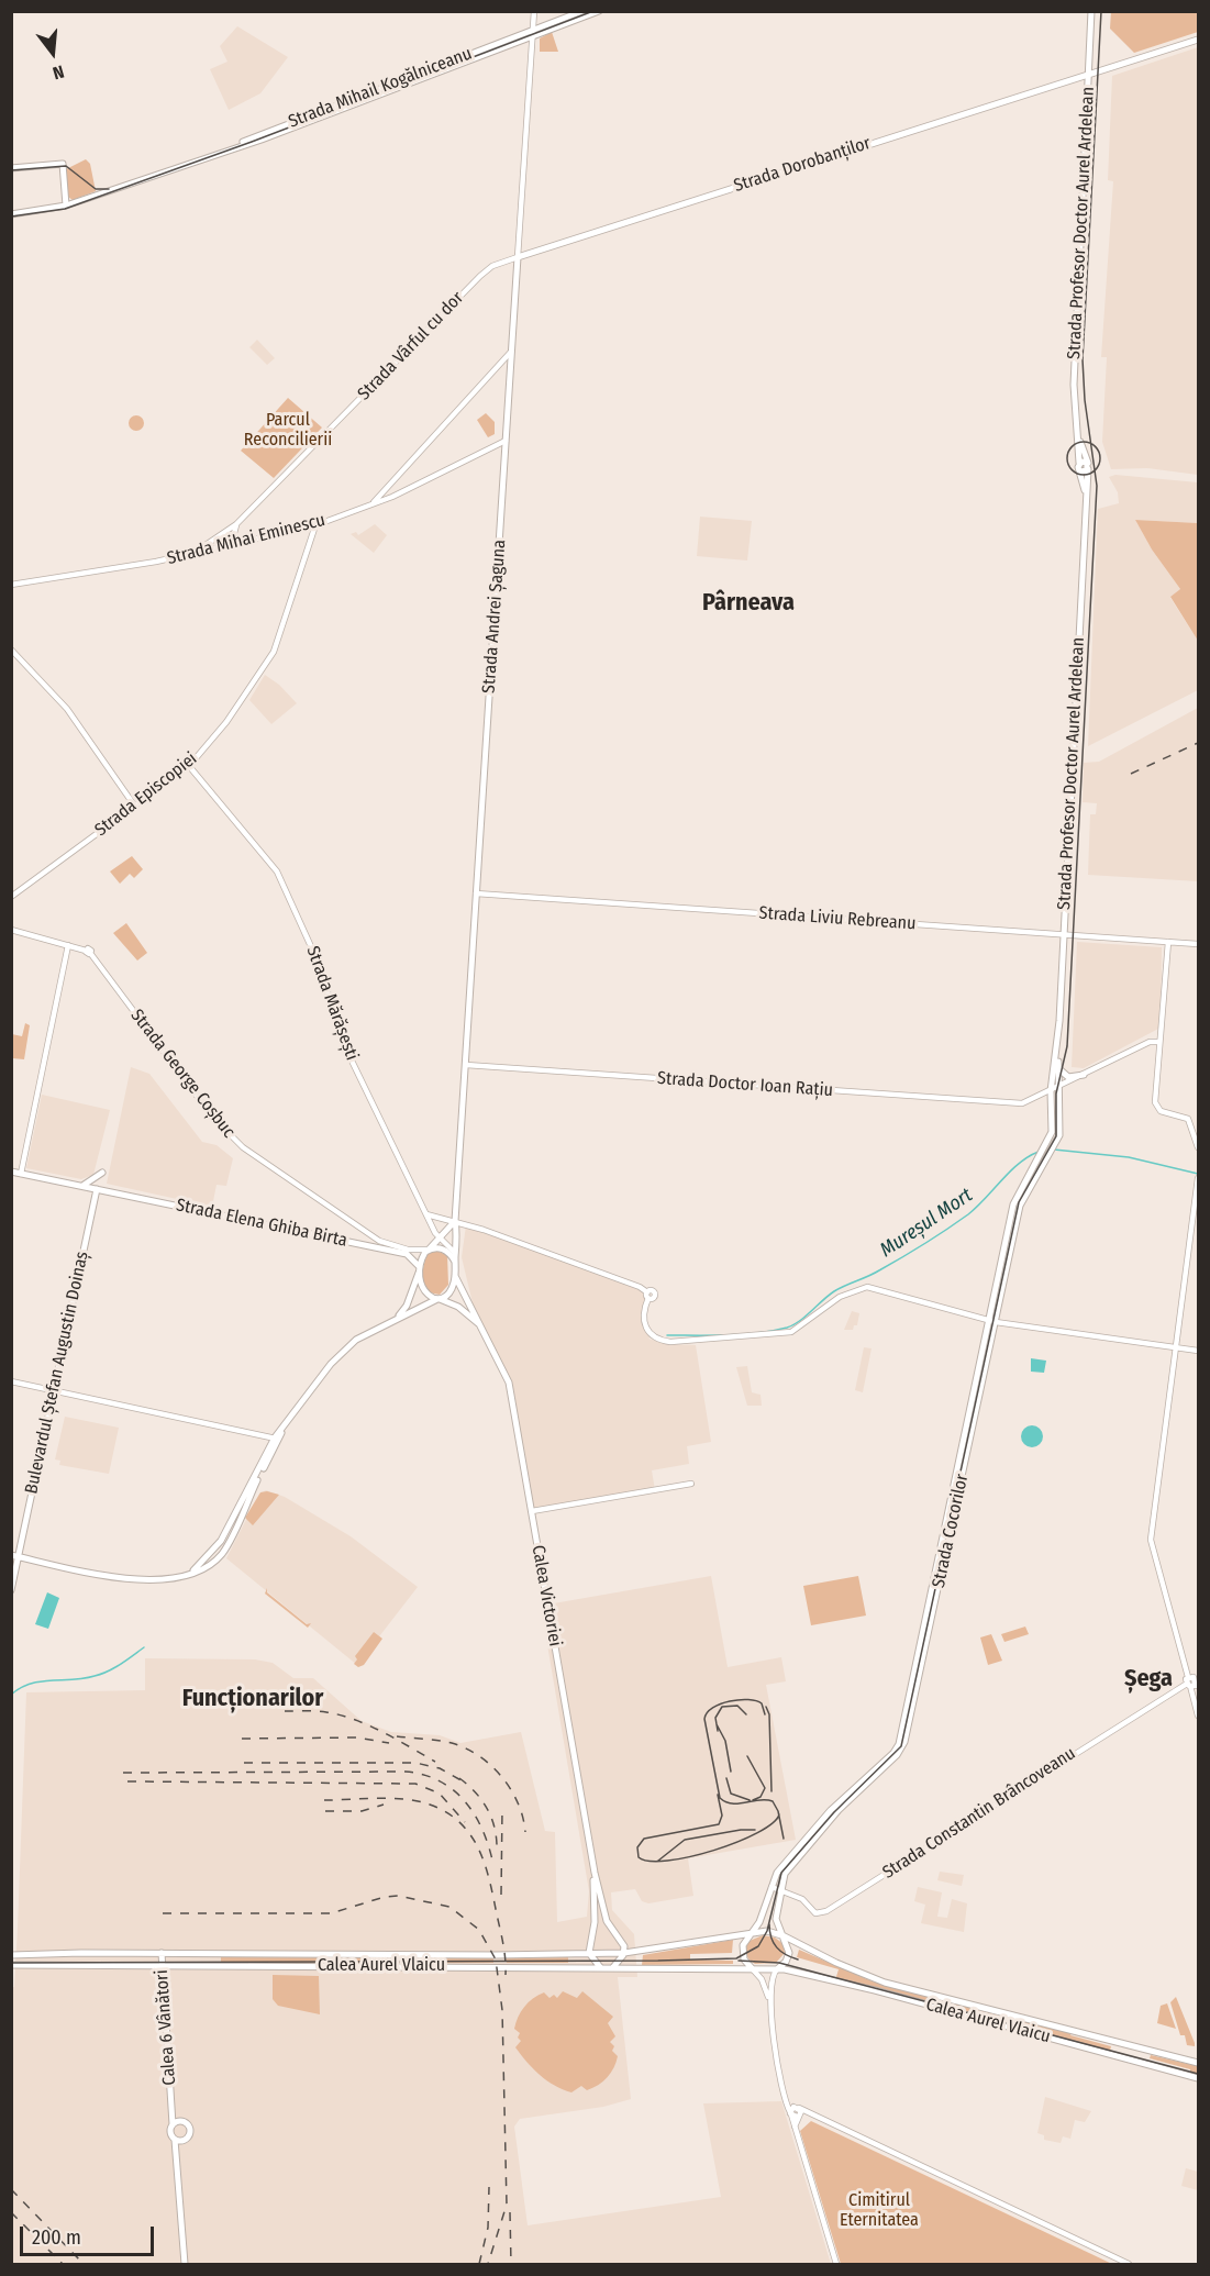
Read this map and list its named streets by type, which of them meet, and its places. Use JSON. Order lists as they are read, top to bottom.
{
  "streets": {
    "main road": [
      "Strada Mihail Kogălniceanu",
      "Strada Dorobanților",
      "Strada Profesor Doctor Aurel Ardelean",
      "Strada Andrei Șaguna",
      "Strada Elena Ghiba Birta",
      "Bulevardul Ștefan Augustin Doinaș",
      "Strada Cocorilor",
      "Calea Victoriei",
      "Calea Aurel Vlaicu",
      "Calea 6 Vânători"
    ],
    "street": [
      "Strada Vârful cu dor",
      "Strada Mihai Eminescu",
      "Strada Episcopiei",
      "Strada Liviu Rebreanu",
      "Strada Mărășești",
      "Strada George Coșbuc",
      "Strada Doctor Ioan Rațiu",
      "Strada Constantin Brâncoveanu"
    ]
  },
  "crossings": [
    ["Strada Mihail Kogălniceanu", "Strada Andrei Șaguna"],
    ["Strada Dorobanților", "Strada Profesor Doctor Aurel Ardelean"],
    ["Strada Dorobanților", "Strada Vârful cu dor"],
    ["Strada Dorobanților", "Strada Andrei Șaguna"],
    ["Strada Profesor Doctor Aurel Ardelean", "Strada Liviu Rebreanu"],
    ["Strada Profesor Doctor Aurel Ardelean", "Strada Doctor Ioan Rațiu"],
    ["Strada Profesor Doctor Aurel Ardelean", "Strada Cocorilor"],
    ["Strada Vârful cu dor", "Strada Mihai Eminescu"],
    ["Strada Vârful cu dor", "Strada Andrei Șaguna"],
    ["Strada Mihai Eminescu", "Strada Andrei Șaguna"],
    ["Strada Mihai Eminescu", "Strada Episcopiei"],
    ["Strada Andrei Șaguna", "Strada Liviu Rebreanu"],
    ["Strada Andrei Șaguna", "Strada Mărășești"],
    ["Strada Andrei Șaguna", "Strada George Coșbuc"],
    ["Strada Andrei Șaguna", "Strada Doctor Ioan Rațiu"],
    ["Strada Andrei Șaguna", "Strada Elena Ghiba Birta"],
    ["Strada Andrei Șaguna", "Calea Victoriei"],
    ["Strada Episcopiei", "Strada Mărășești"],
    ["Strada George Coșbuc", "Strada Elena Ghiba Birta"],
    ["Strada George Coșbuc", "Calea Victoriei"],
    ["Strada Doctor Ioan Rațiu", "Strada Cocorilor"],
    ["Strada Elena Ghiba Birta", "Bulevardul Ștefan Augustin Doinaș"],
    ["Strada Elena Ghiba Birta", "Calea Victoriei"],
    ["Strada Cocorilor", "Strada Constantin Brâncoveanu"],
    ["Strada Cocorilor", "Calea Aurel Vlaicu"],
    ["Calea Victoriei", "Calea Aurel Vlaicu"],
    ["Calea Aurel Vlaicu", "Calea 6 Vânători"]
  ],
  "districts": ["Pârneava", "Șega", "Funcționarilor"],
  "water": ["Mureșul Mort"],
  "parks": ["Parcul Reconcilierii", "Cimitirul Eternitatea"],
  "scale_bar": "200 m",
  "north": "bottom"
}
